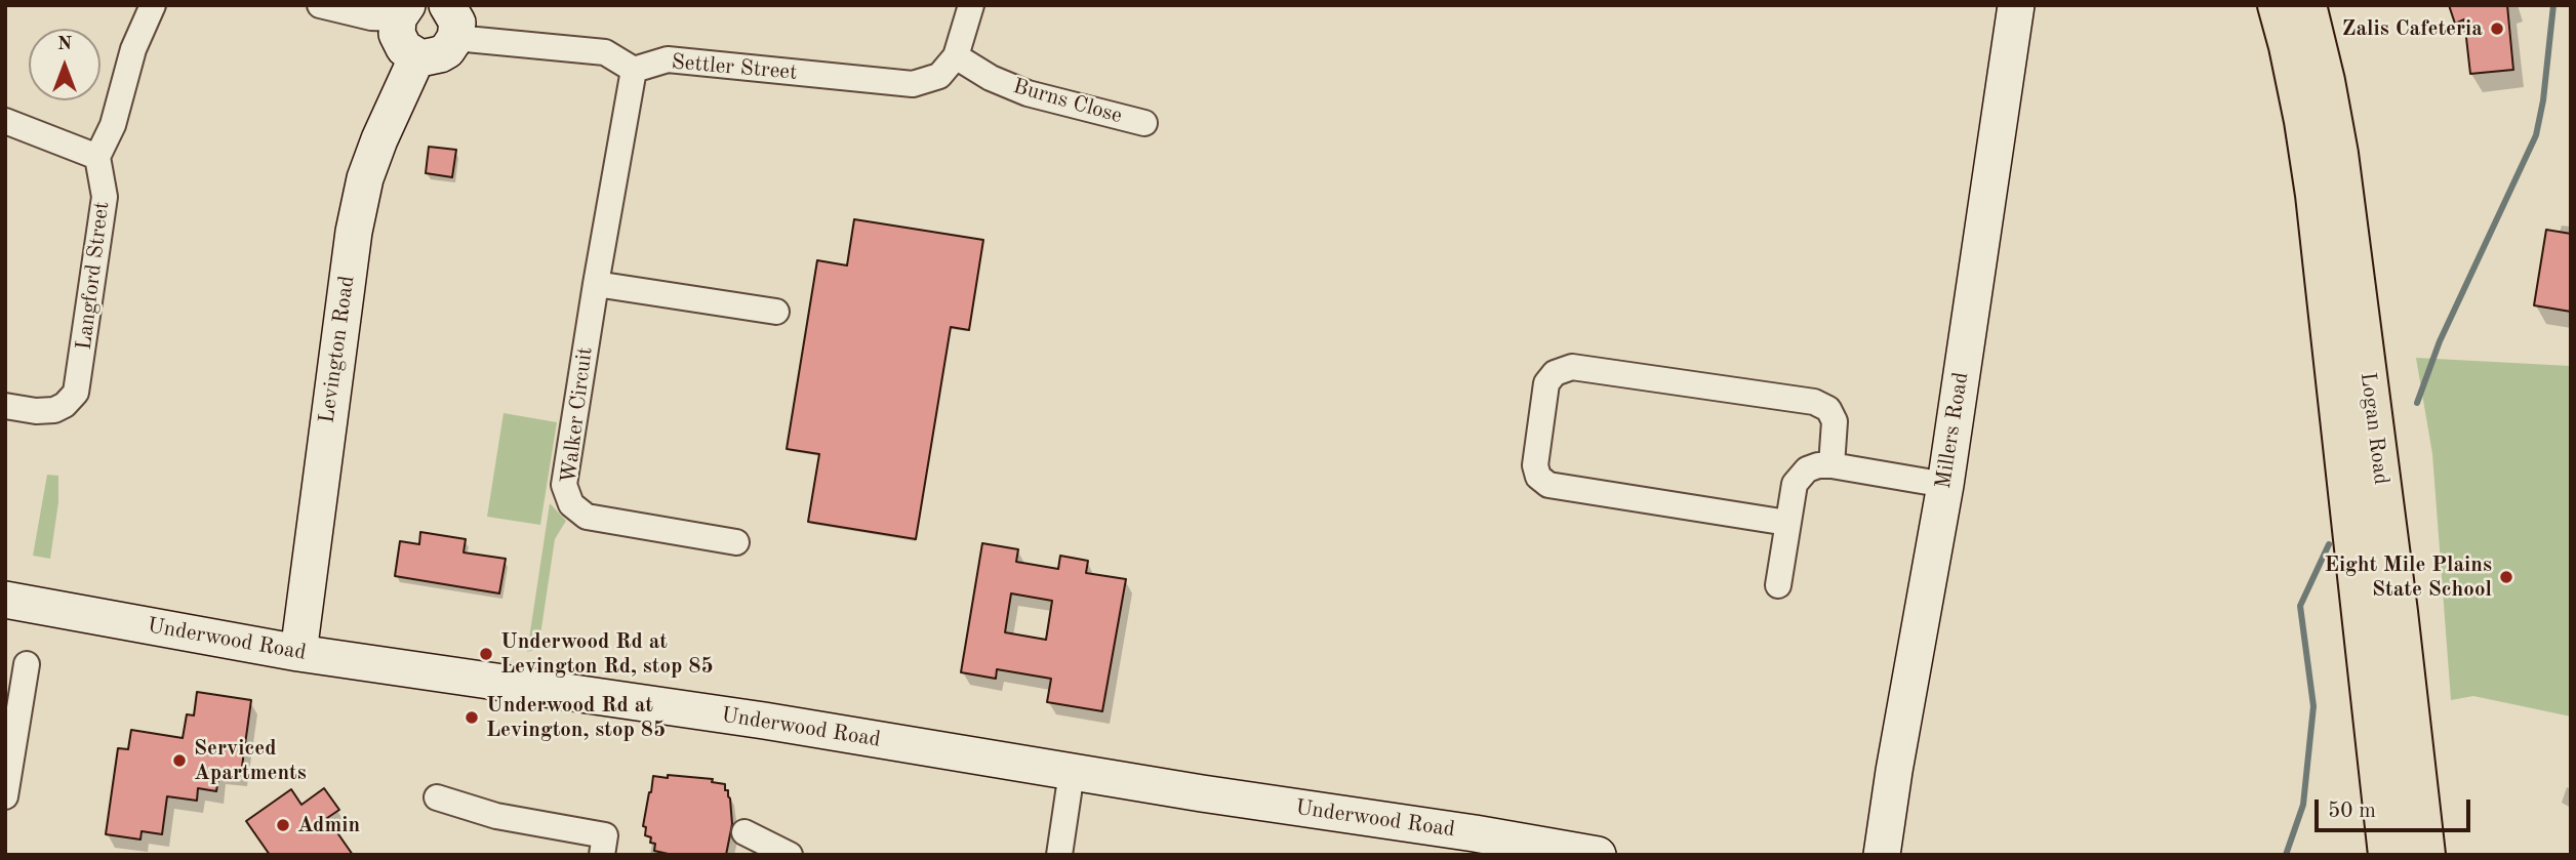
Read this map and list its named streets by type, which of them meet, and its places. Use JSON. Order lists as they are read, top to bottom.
{
  "streets": {
    "main road": [
      "Levington Road",
      "Logan Road",
      "Millers Road",
      "Underwood Road"
    ],
    "street": [
      "Settler Street",
      "Burns Close",
      "Langford Street",
      "Walker Circuit"
    ]
  },
  "crossings": [
    ["Settler Street", "Burns Close"],
    ["Settler Street", "Walker Circuit"],
    ["Levington Road", "Underwood Road"]
  ],
  "places": [
    "Zalis Cafeteria",
    "Eight Mile Plains State School",
    "Underwood Rd at Levington Rd, stop 85",
    "Underwood Rd at Levington, stop 85",
    "Serviced Apartments",
    "Admin"
  ],
  "scale_bar": "50 m",
  "north": "top"
}
